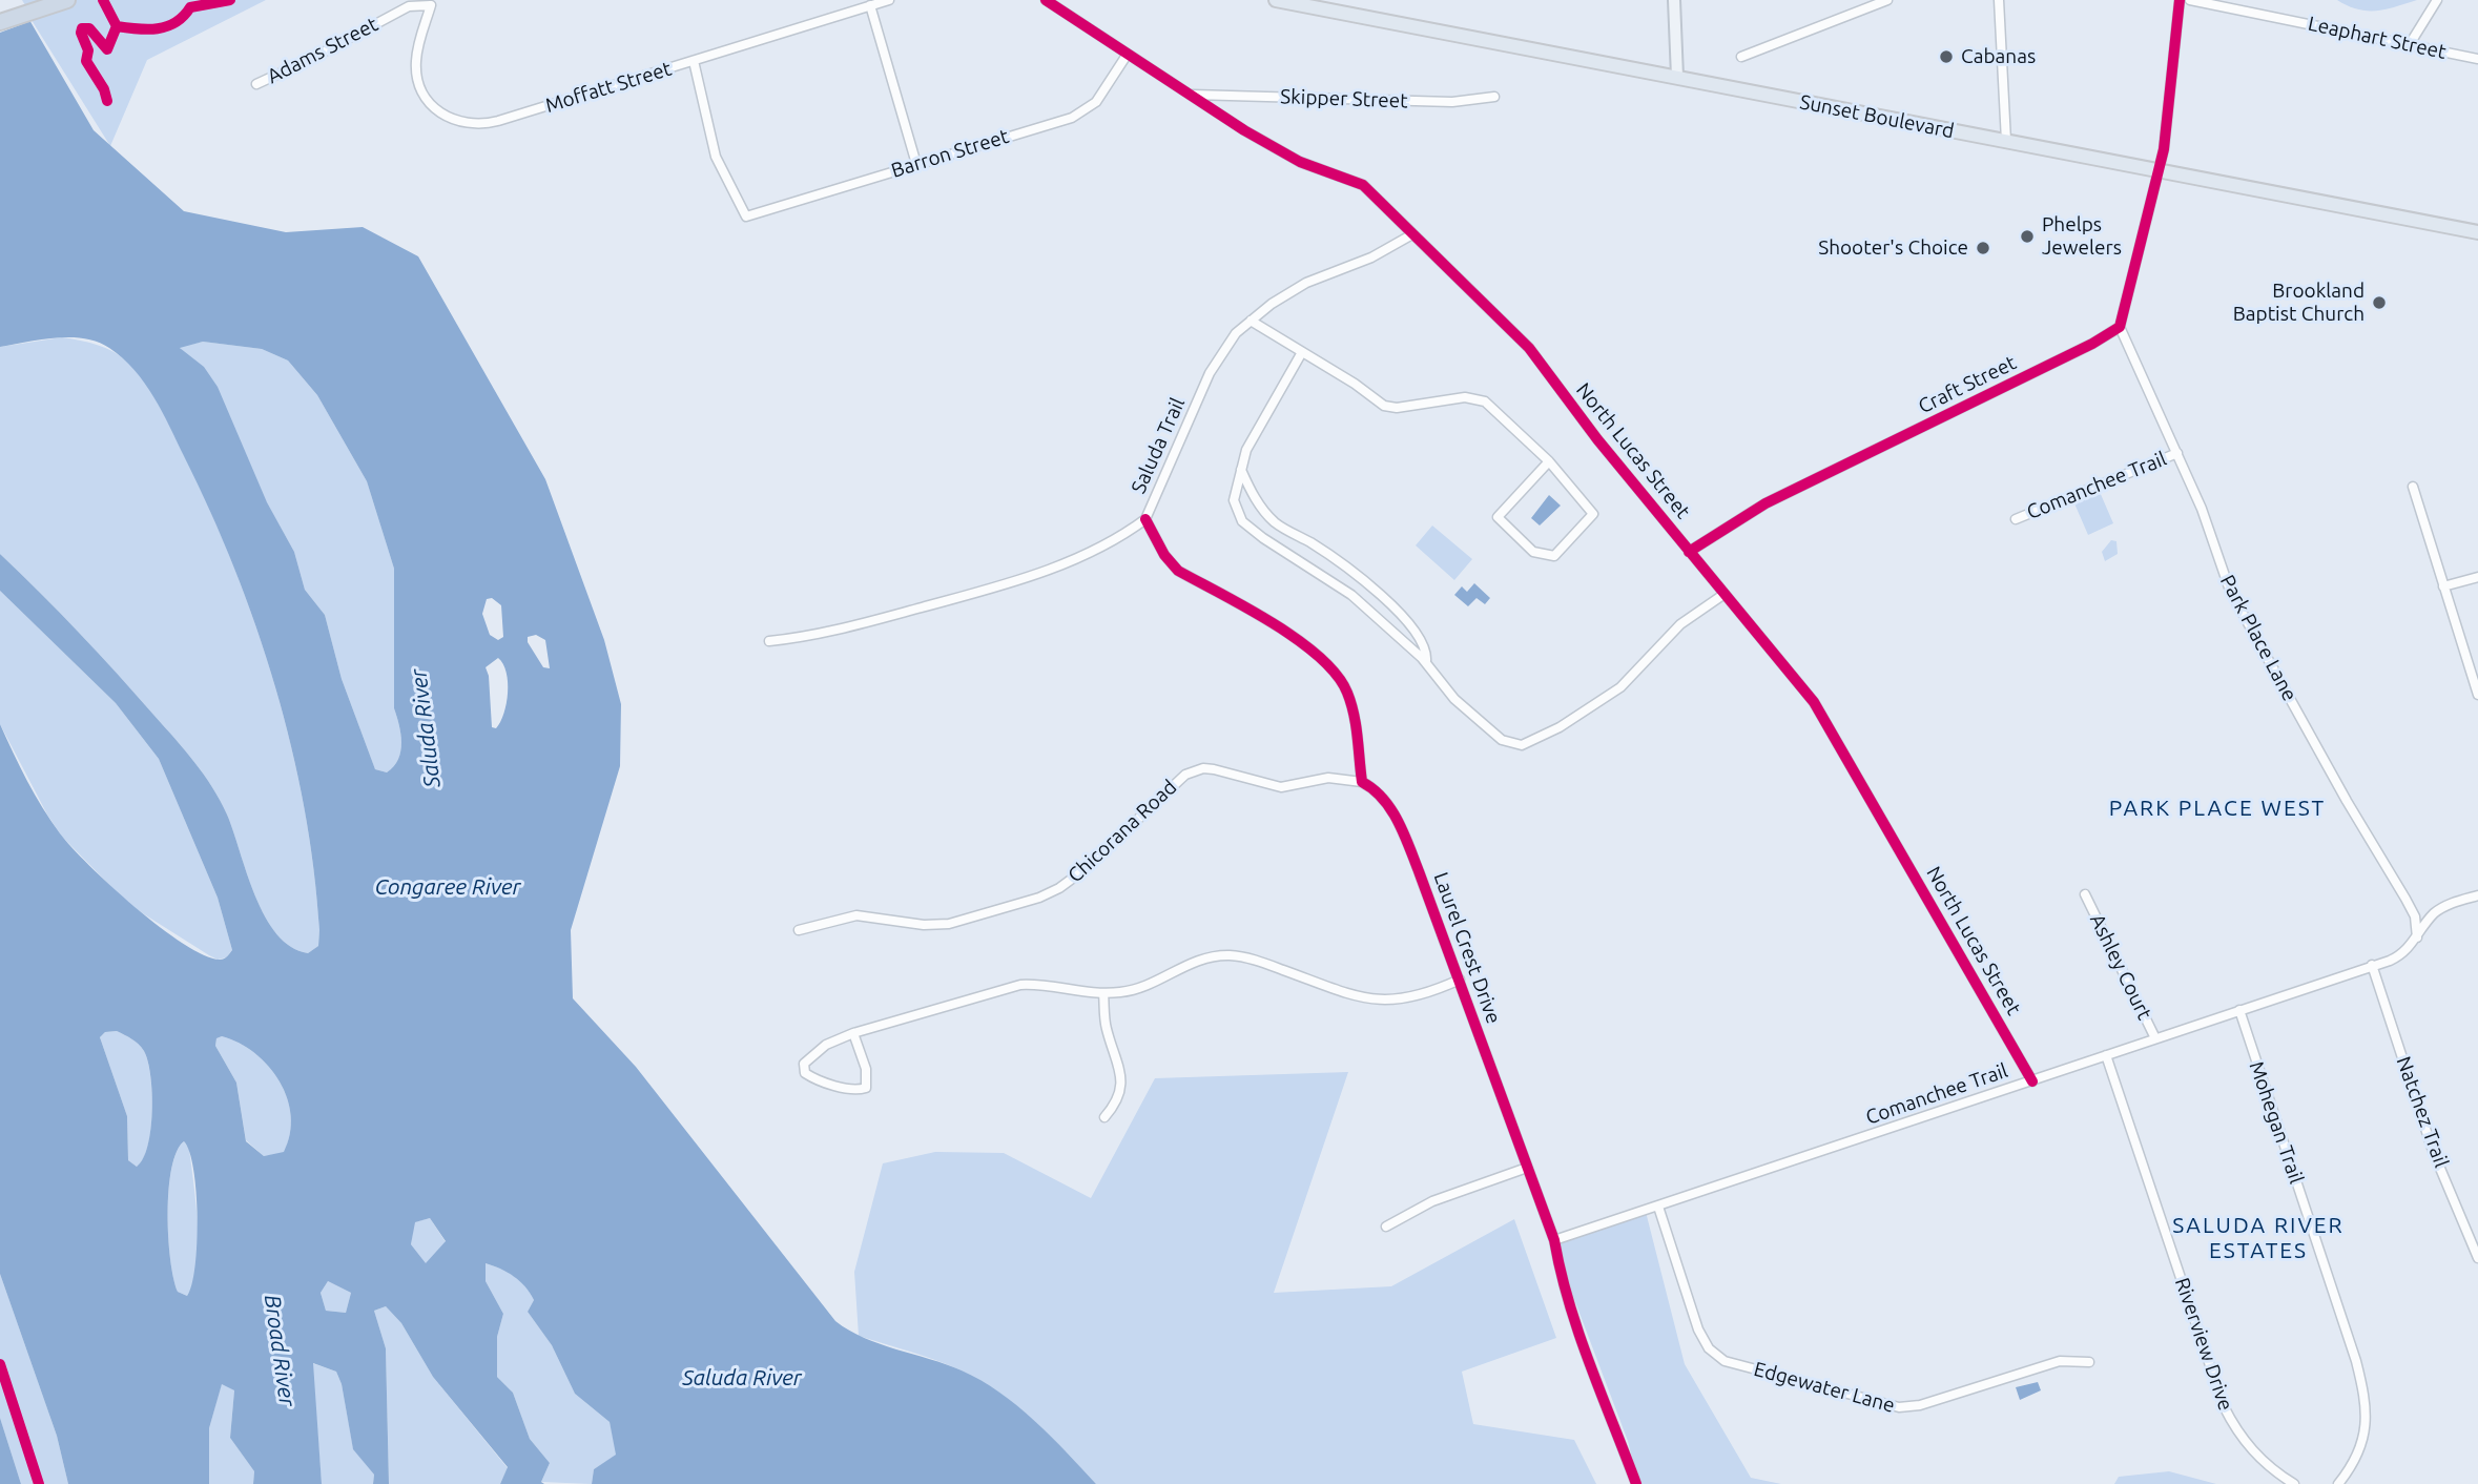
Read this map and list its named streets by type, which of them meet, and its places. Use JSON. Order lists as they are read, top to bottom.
{
  "streets": {
    "main road": ["Sunset Boulevard"],
    "street": [
      "Leaphart Street",
      "Adams Street",
      "Moffatt Street",
      "Skipper Street",
      "Barron Street",
      "Craft Street",
      "Saluda Trail",
      "North Lucas Street",
      "Comanchee Trail",
      "Park Place Lane",
      "Chicorana Road",
      "Laurel Crest Drive",
      "Ashley Court",
      "Natchez Trail",
      "Mohegan Trail",
      "Riverview Drive",
      "Edgewater Lane"
    ]
  },
  "crossings": [
    ["Adams Street", "Moffatt Street"],
    ["Moffatt Street", "Barron Street"],
    ["Skipper Street", "North Lucas Street"],
    ["Barron Street", "North Lucas Street"],
    ["Craft Street", "North Lucas Street"],
    ["Craft Street", "Park Place Lane"],
    ["Saluda Trail", "North Lucas Street"],
    ["North Lucas Street", "Comanchee Trail"],
    ["Comanchee Trail", "Park Place Lane"],
    ["Comanchee Trail", "Laurel Crest Drive"],
    ["Comanchee Trail", "Ashley Court"],
    ["Comanchee Trail", "Natchez Trail"],
    ["Comanchee Trail", "Mohegan Trail"],
    ["Comanchee Trail", "Riverview Drive"],
    ["Comanchee Trail", "Edgewater Lane"],
    ["Chicorana Road", "Laurel Crest Drive"]
  ],
  "districts": ["PARK PLACE WEST", "SALUDA RIVER ESTATES"],
  "water": ["Saluda River", "Congaree River", "Broad River"],
  "places": [
    "Cabanas",
    "Phelps Jewelers",
    "Shooter's Choice",
    "Brookland Baptist Church"
  ]
}
